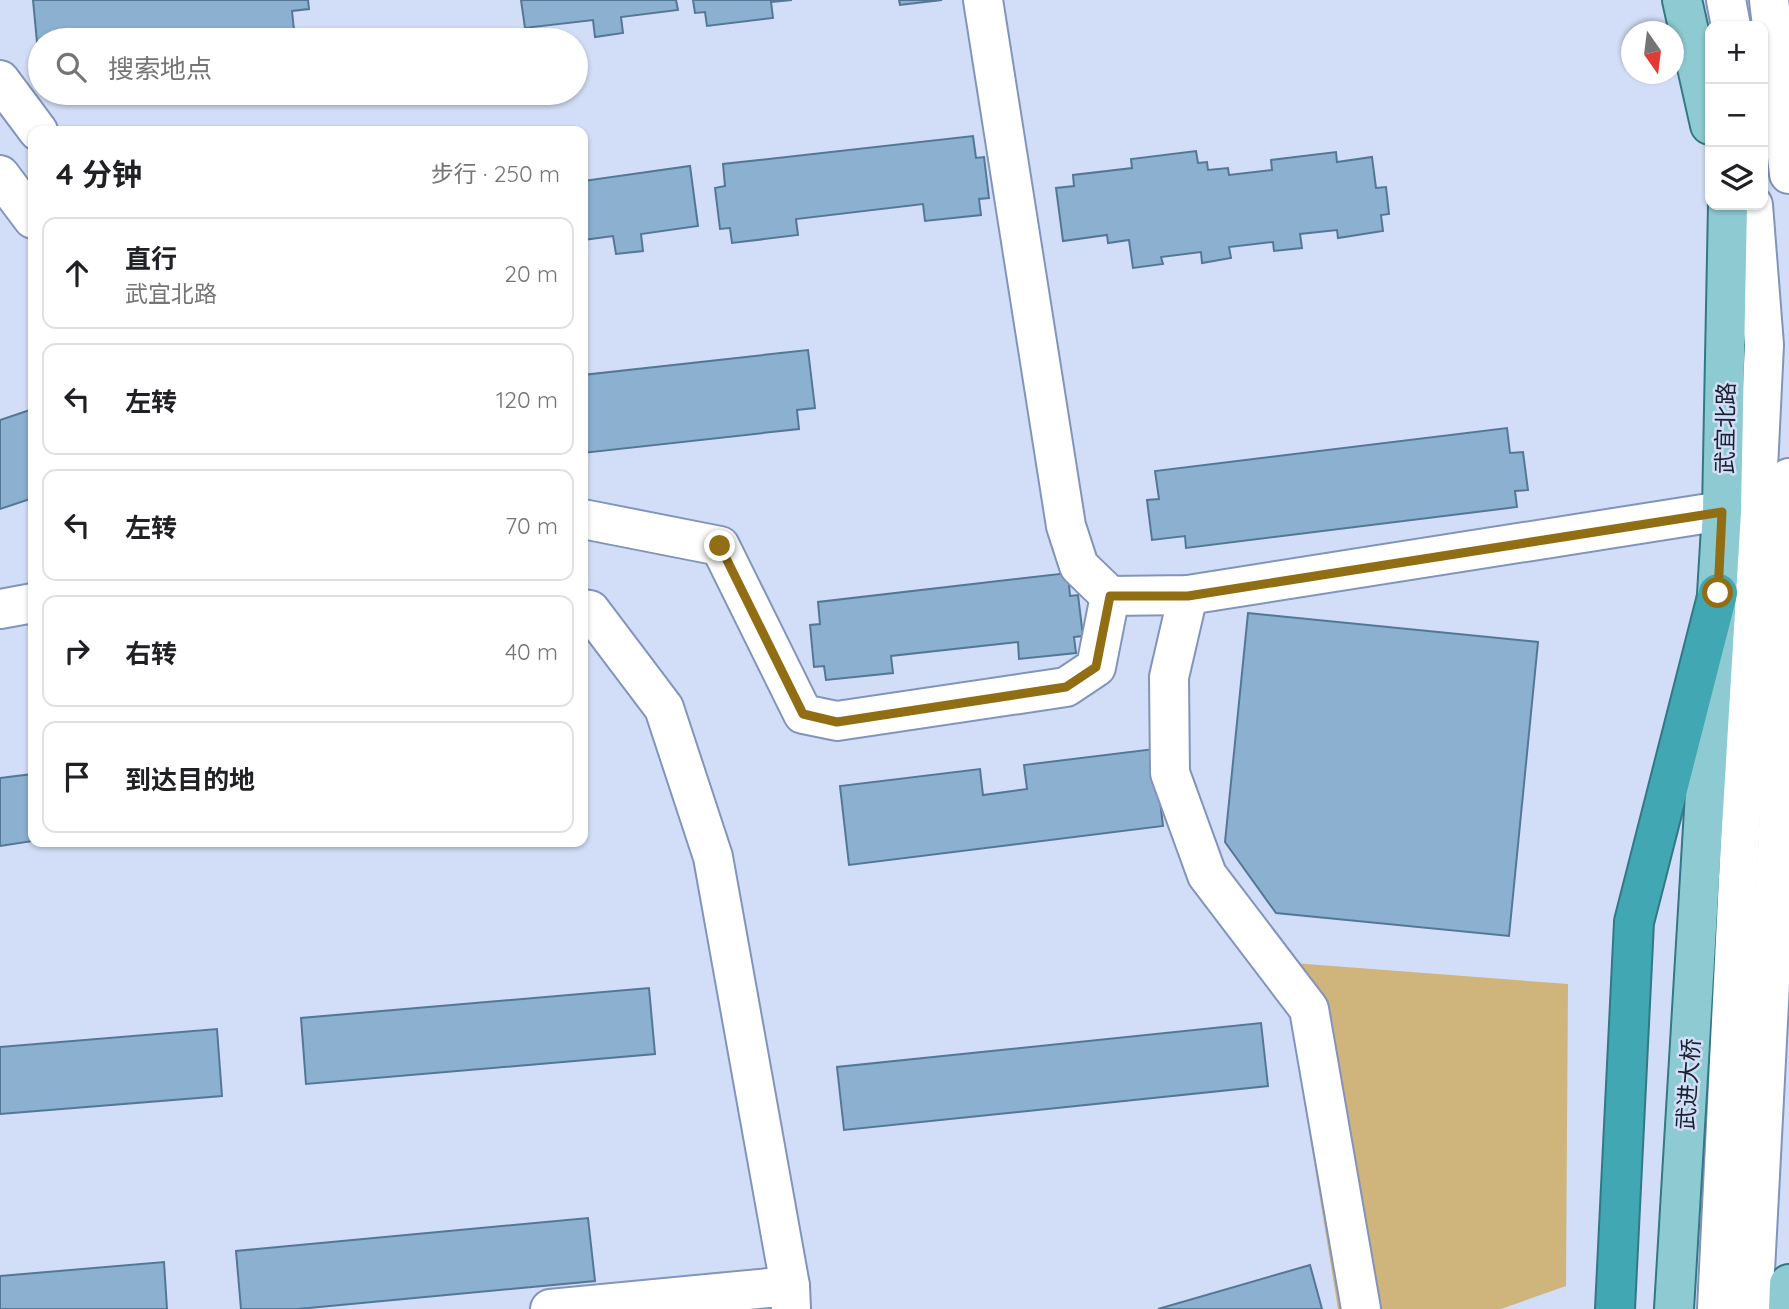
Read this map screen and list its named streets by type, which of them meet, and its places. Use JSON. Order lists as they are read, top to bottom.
{
  "streets": {
    "main road": ["武宜北路", "武进大桥"]
  },
  "crossings": [
    ["武宜北路", "武进大桥"]
  ],
  "north": "bottom",
  "page": {
    "map_buttons": ["+", "−"],
    "search": "搜索地点",
    "heading": ["4 分钟", "步行 · 250 m"],
    "list": [
      ["直行", "武宜北路", "20 m"],
      ["左转", "120 m"],
      ["左转", "70 m"],
      ["右转", "40 m"],
      "到达目的地"
    ]
  }
}
